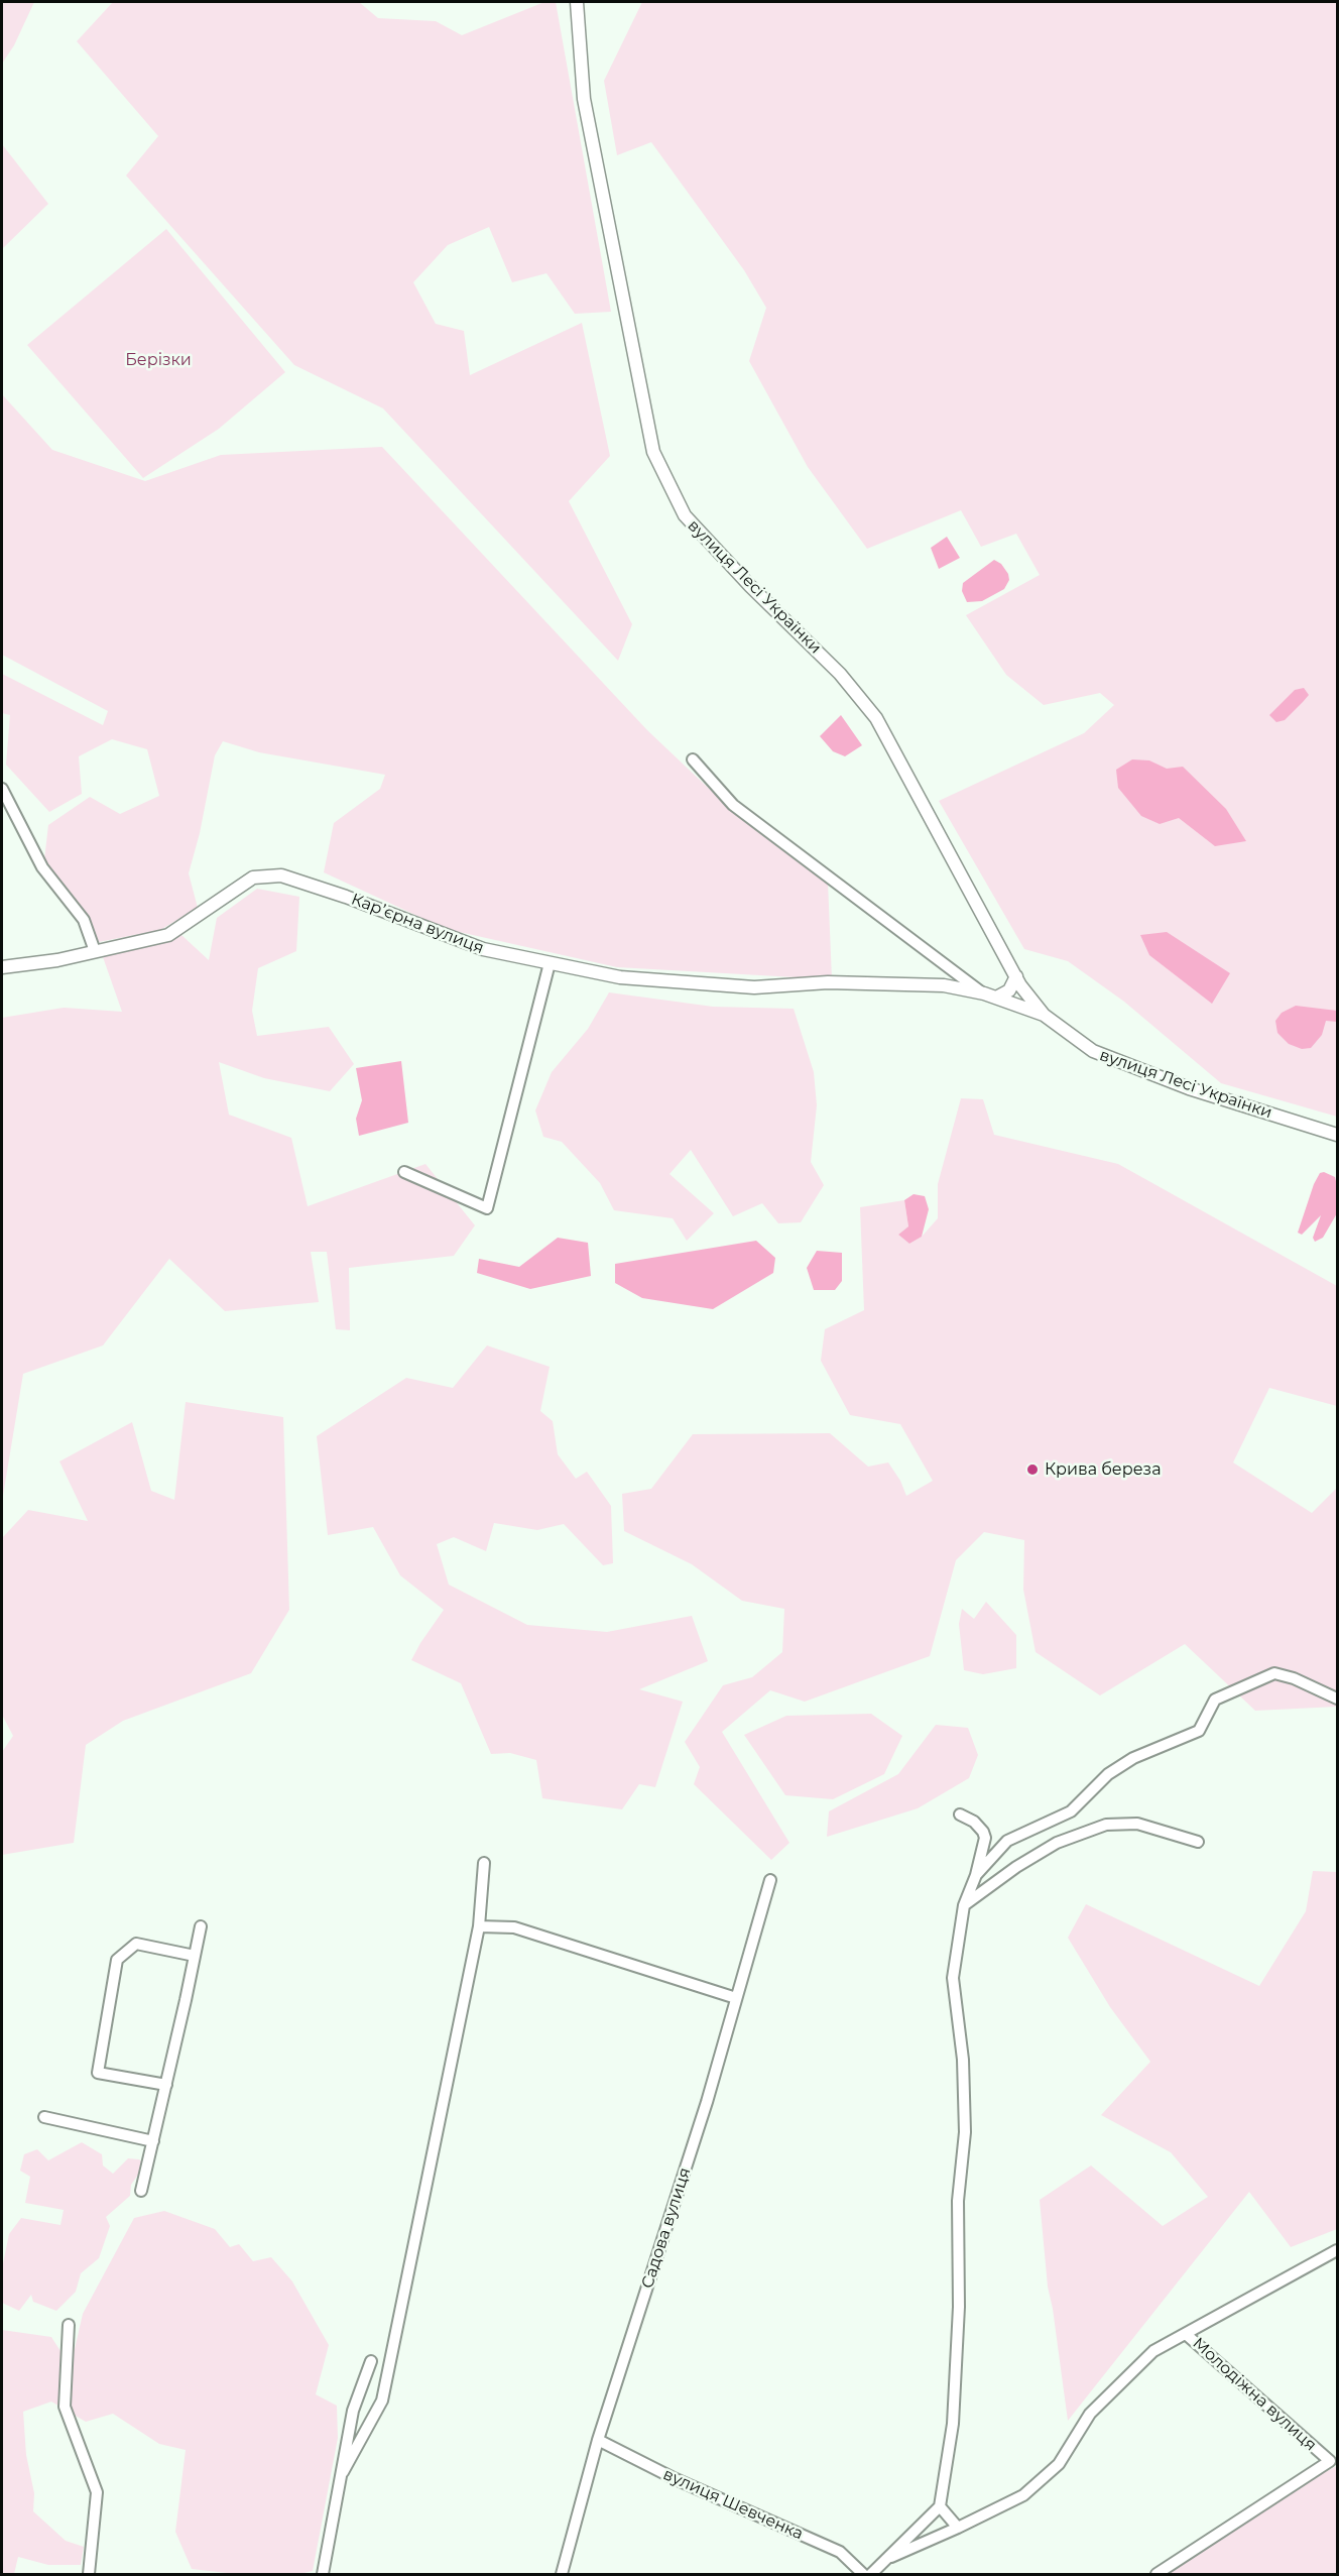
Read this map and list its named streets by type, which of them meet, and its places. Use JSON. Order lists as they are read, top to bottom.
{
  "streets": {
    "street": [
      "вулиця Лесі Українки",
      "Карʼєрна вулиця",
      "Садова вулиця",
      "Молодіжна вулиця",
      "вулиця Шевченка"
    ]
  },
  "crossings": [
    ["вулиця Лесі Українки", "Карʼєрна вулиця"],
    ["Садова вулиця", "вулиця Шевченка"]
  ],
  "parks": ["Берізки"],
  "places": ["Крива береза"]
}
